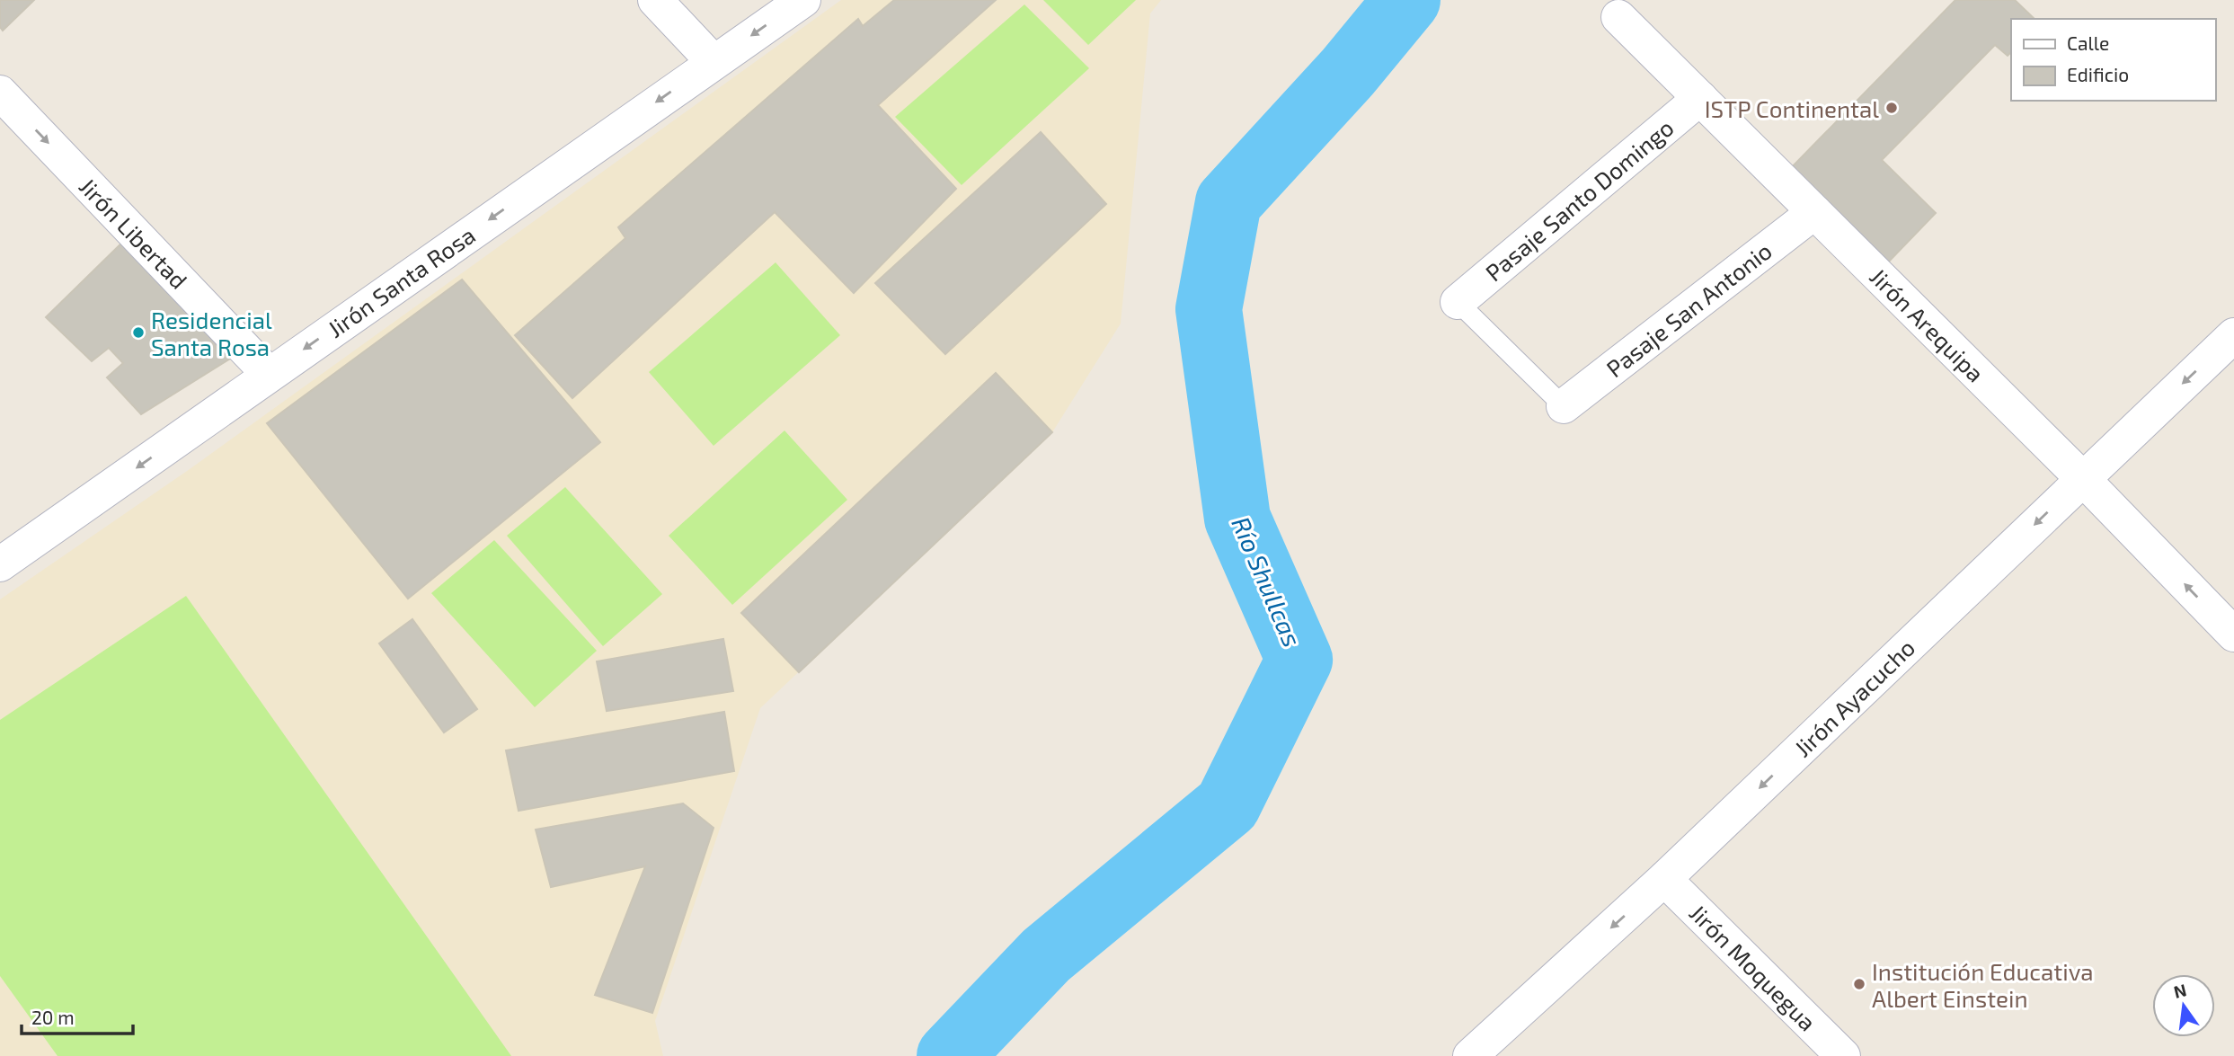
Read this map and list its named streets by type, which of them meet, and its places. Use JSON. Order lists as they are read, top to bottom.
{
  "streets": {
    "street": [
      "Pasaje Santo Domingo",
      "Jirón Libertad",
      "Jirón Santa Rosa",
      "Pasaje San Antonio",
      "Jirón Arequipa",
      "Jirón Ayacucho",
      "Jirón Moquegua"
    ]
  },
  "crossings": [
    ["Pasaje Santo Domingo", "Jirón Arequipa"],
    ["Jirón Libertad", "Jirón Santa Rosa"],
    ["Pasaje San Antonio", "Jirón Arequipa"],
    ["Jirón Arequipa", "Jirón Ayacucho"],
    ["Jirón Ayacucho", "Jirón Moquegua"]
  ],
  "one_way": ["Jirón Libertad", "Jirón Santa Rosa", "Jirón Ayacucho"],
  "water": ["Río Shullcas"],
  "places": ["ISTP Continental", "Residencial Santa Rosa", "Institución Educativa Albert Einstein"],
  "legend": ["Calle", "Edificio"],
  "scale_bar": "20 m",
  "north": "top"
}
